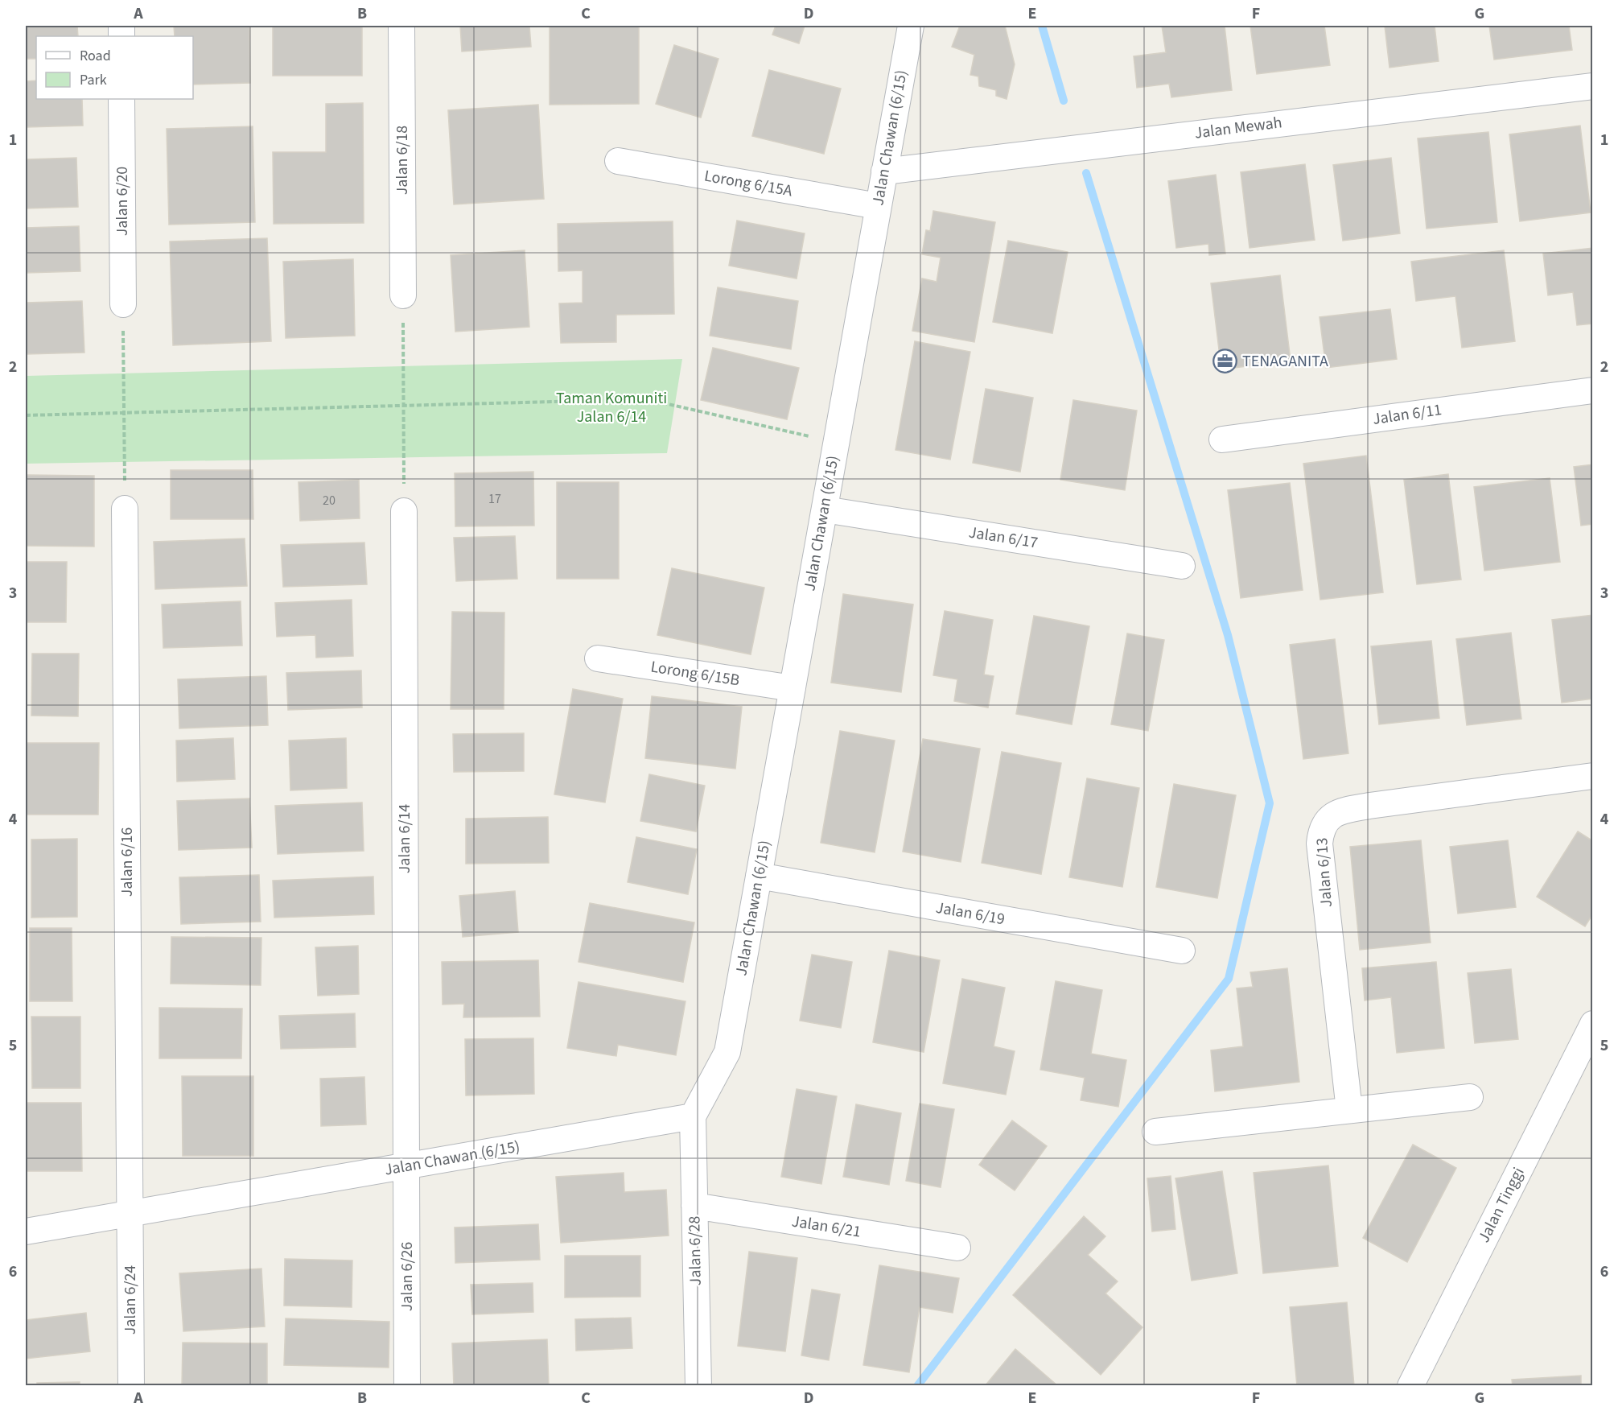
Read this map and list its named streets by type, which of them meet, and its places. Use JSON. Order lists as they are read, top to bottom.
{
  "streets": {
    "street": [
      "Jalan Mewah",
      "Jalan Chawan (6/15)",
      "Jalan 6/18",
      "Lorong 6/15A",
      "Jalan 6/20",
      "Jalan 6/11",
      "Jalan 6/17",
      "Lorong 6/15B",
      "Jalan 6/14",
      "Jalan 6/16",
      "Jalan 6/13",
      "Jalan 6/19",
      "Jalan Tinggi",
      "Jalan 6/21",
      "Jalan 6/28",
      "Jalan 6/26",
      "Jalan 6/24"
    ]
  },
  "crossings": [
    ["Jalan Mewah", "Jalan Chawan (6/15)"],
    ["Jalan Chawan (6/15)", "Lorong 6/15A"],
    ["Jalan Chawan (6/15)", "Jalan 6/17"],
    ["Jalan Chawan (6/15)", "Lorong 6/15B"],
    ["Jalan Chawan (6/15)", "Jalan 6/14"],
    ["Jalan Chawan (6/15)", "Jalan 6/16"],
    ["Jalan Chawan (6/15)", "Jalan 6/19"],
    ["Jalan Chawan (6/15)", "Jalan 6/28"],
    ["Jalan Chawan (6/15)", "Jalan 6/26"],
    ["Jalan Chawan (6/15)", "Jalan 6/24"],
    ["Jalan 6/14", "Jalan 6/26"],
    ["Jalan 6/16", "Jalan 6/24"],
    ["Jalan 6/21", "Jalan 6/28"]
  ],
  "parks": ["Taman Komuniti Jalan 6/14"],
  "places": {
    "office": ["TENAGANITA"]
  },
  "house_numbers": ["17", "20"],
  "legend": ["Road", "Park"],
  "grid": {
    "columns": [
      "A",
      "B",
      "C",
      "D",
      "E",
      "F",
      "G"
    ],
    "rows": [
      "1",
      "2",
      "3",
      "4",
      "5",
      "6"
    ]
  }
}
